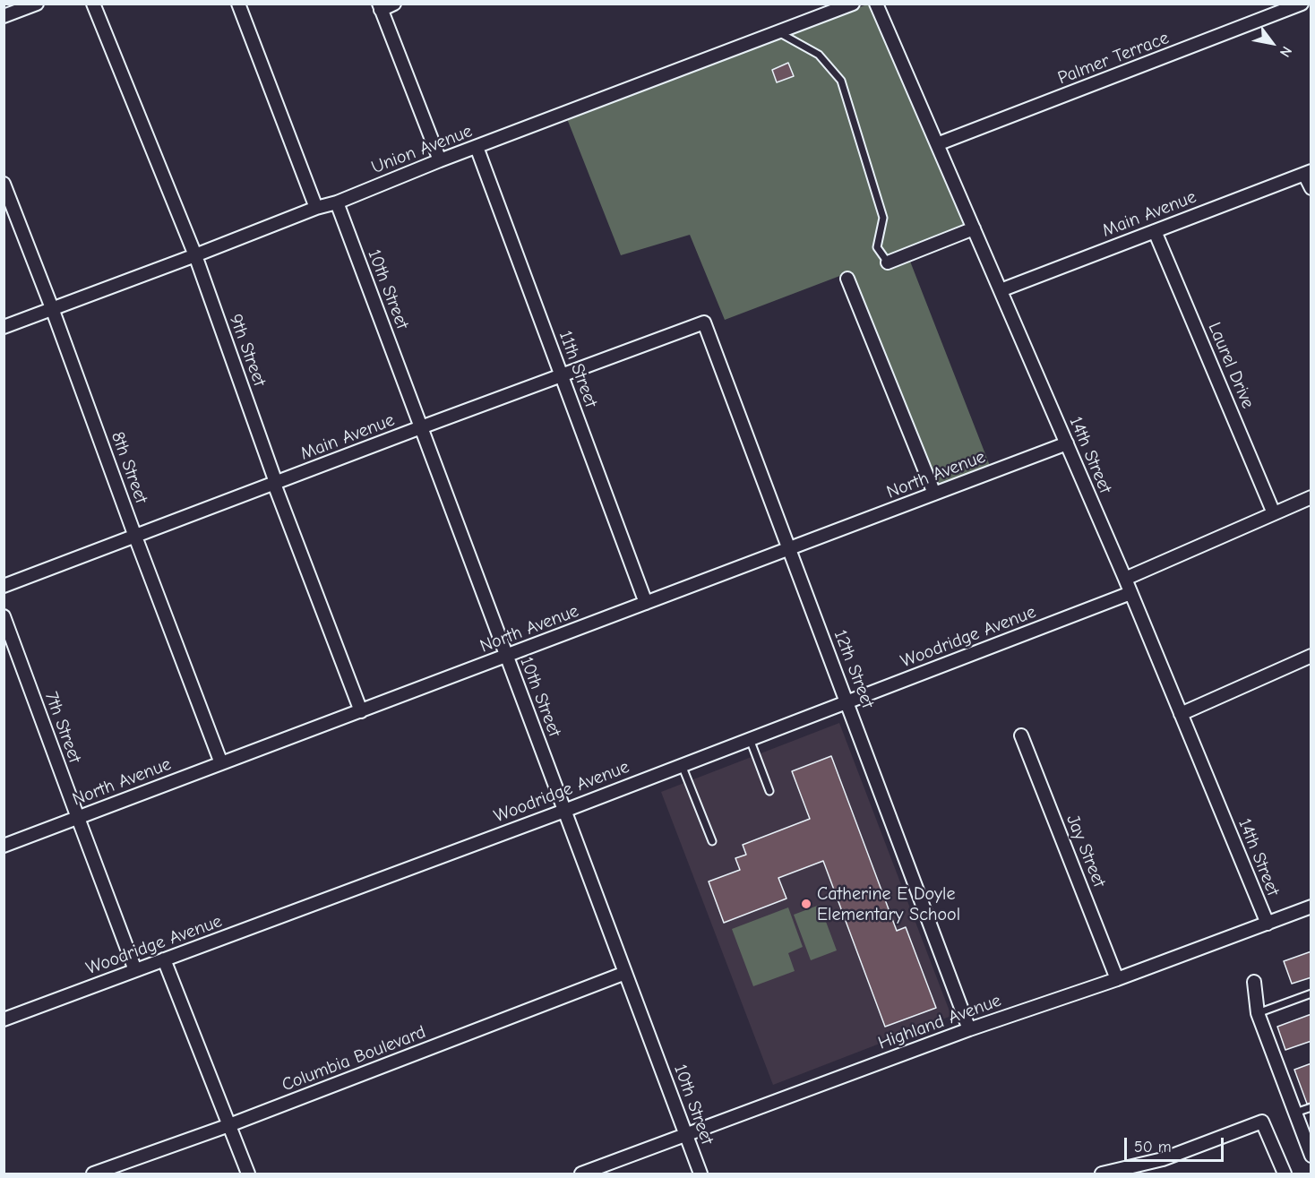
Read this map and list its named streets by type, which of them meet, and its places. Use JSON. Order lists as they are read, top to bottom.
{
  "streets": {
    "street": [
      "Palmer Terrace",
      "Union Avenue",
      "Main Avenue",
      "10th Street",
      "9th Street",
      "Laurel Drive",
      "11th Street",
      "14th Street",
      "8th Street",
      "North Avenue",
      "Woodridge Avenue",
      "12th Street",
      "7th Street",
      "Jay Street",
      "Highland Avenue",
      "Columbia Boulevard"
    ]
  },
  "crossings": [
    ["Palmer Terrace", "14th Street"],
    ["Union Avenue", "10th Street"],
    ["Union Avenue", "9th Street"],
    ["Union Avenue", "11th Street"],
    ["Union Avenue", "8th Street"],
    ["Main Avenue", "10th Street"],
    ["Main Avenue", "9th Street"],
    ["Main Avenue", "Laurel Drive"],
    ["Main Avenue", "11th Street"],
    ["Main Avenue", "14th Street"],
    ["Main Avenue", "8th Street"],
    ["Main Avenue", "12th Street"],
    ["10th Street", "North Avenue"],
    ["10th Street", "Woodridge Avenue"],
    ["10th Street", "Highland Avenue"],
    ["10th Street", "Columbia Boulevard"],
    ["9th Street", "North Avenue"],
    ["11th Street", "North Avenue"],
    ["14th Street", "North Avenue"],
    ["14th Street", "Woodridge Avenue"],
    ["14th Street", "Highland Avenue"],
    ["8th Street", "North Avenue"],
    ["North Avenue", "12th Street"],
    ["North Avenue", "7th Street"],
    ["Woodridge Avenue", "12th Street"],
    ["Woodridge Avenue", "7th Street"],
    ["12th Street", "Highland Avenue"],
    ["Jay Street", "Highland Avenue"]
  ],
  "places": ["Catherine E Doyle Elementary School"],
  "scale_bar": "50 m",
  "north": "bottom right"
}
